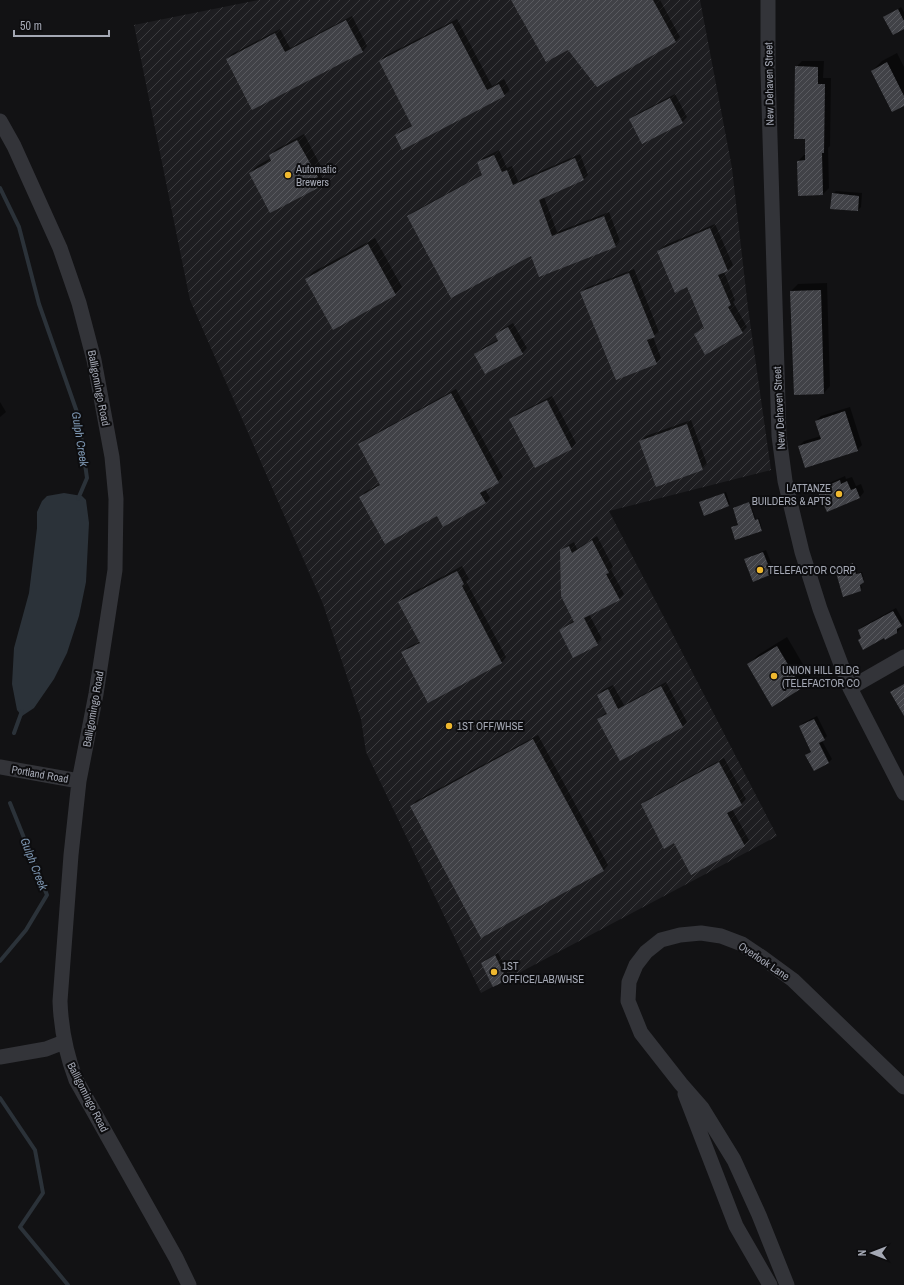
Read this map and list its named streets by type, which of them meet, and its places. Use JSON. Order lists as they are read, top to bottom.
{
  "streets": {
    "street": [
      "New Dehaven Street",
      "Balligomingo Road",
      "Portland Road",
      "Overlook Lane"
    ]
  },
  "crossings": [
    ["Balligomingo Road", "Portland Road"]
  ],
  "water": ["Gulph Creek"],
  "places": [
    "Automatic Brewers",
    "LATTANZE BUILDERS & APTS",
    "TELEFACTOR CORP",
    "UNION HILL BLDG (TELEFACTOR CO",
    "1ST OFF/WHSE",
    "1ST OFFICE/LAB/WHSE"
  ],
  "scale_bar": "50 m",
  "north": "left"
}
